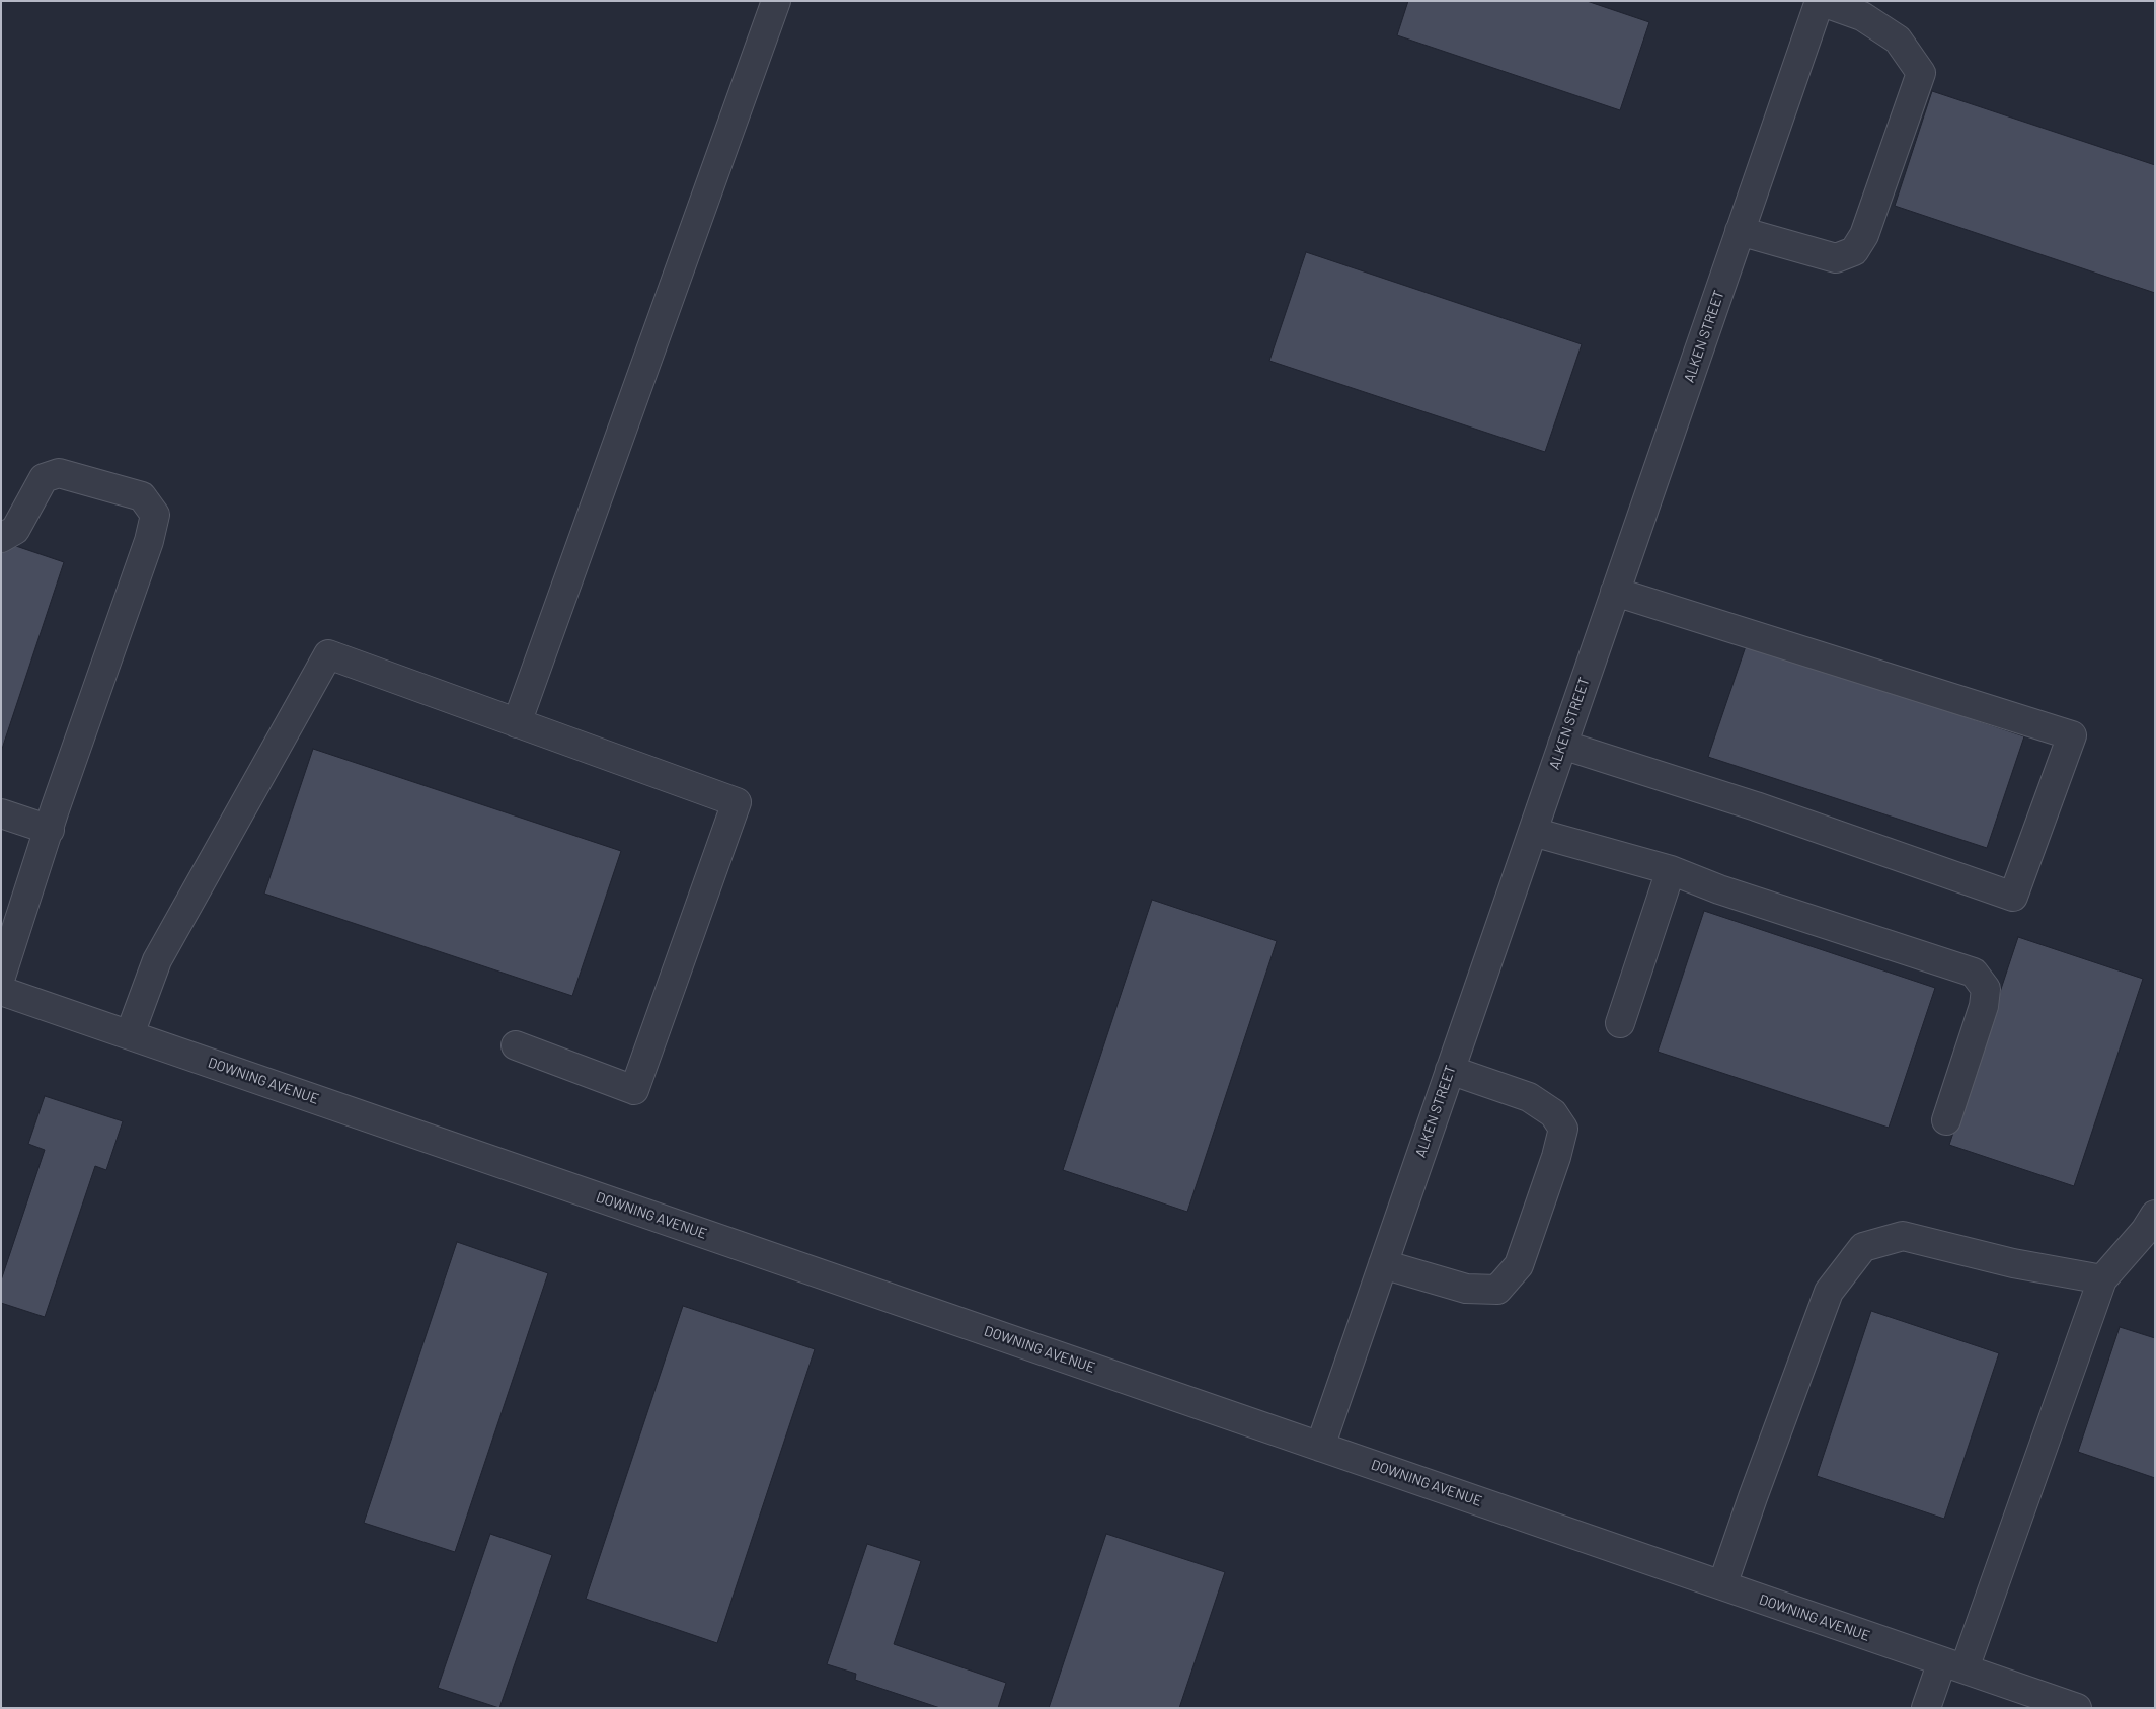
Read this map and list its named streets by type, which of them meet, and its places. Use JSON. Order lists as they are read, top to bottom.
{
  "streets": {
    "street": ["ALKEN STREET", "DOWNING AVENUE"]
  },
  "crossings": [
    ["ALKEN STREET", "DOWNING AVENUE"]
  ]
}
